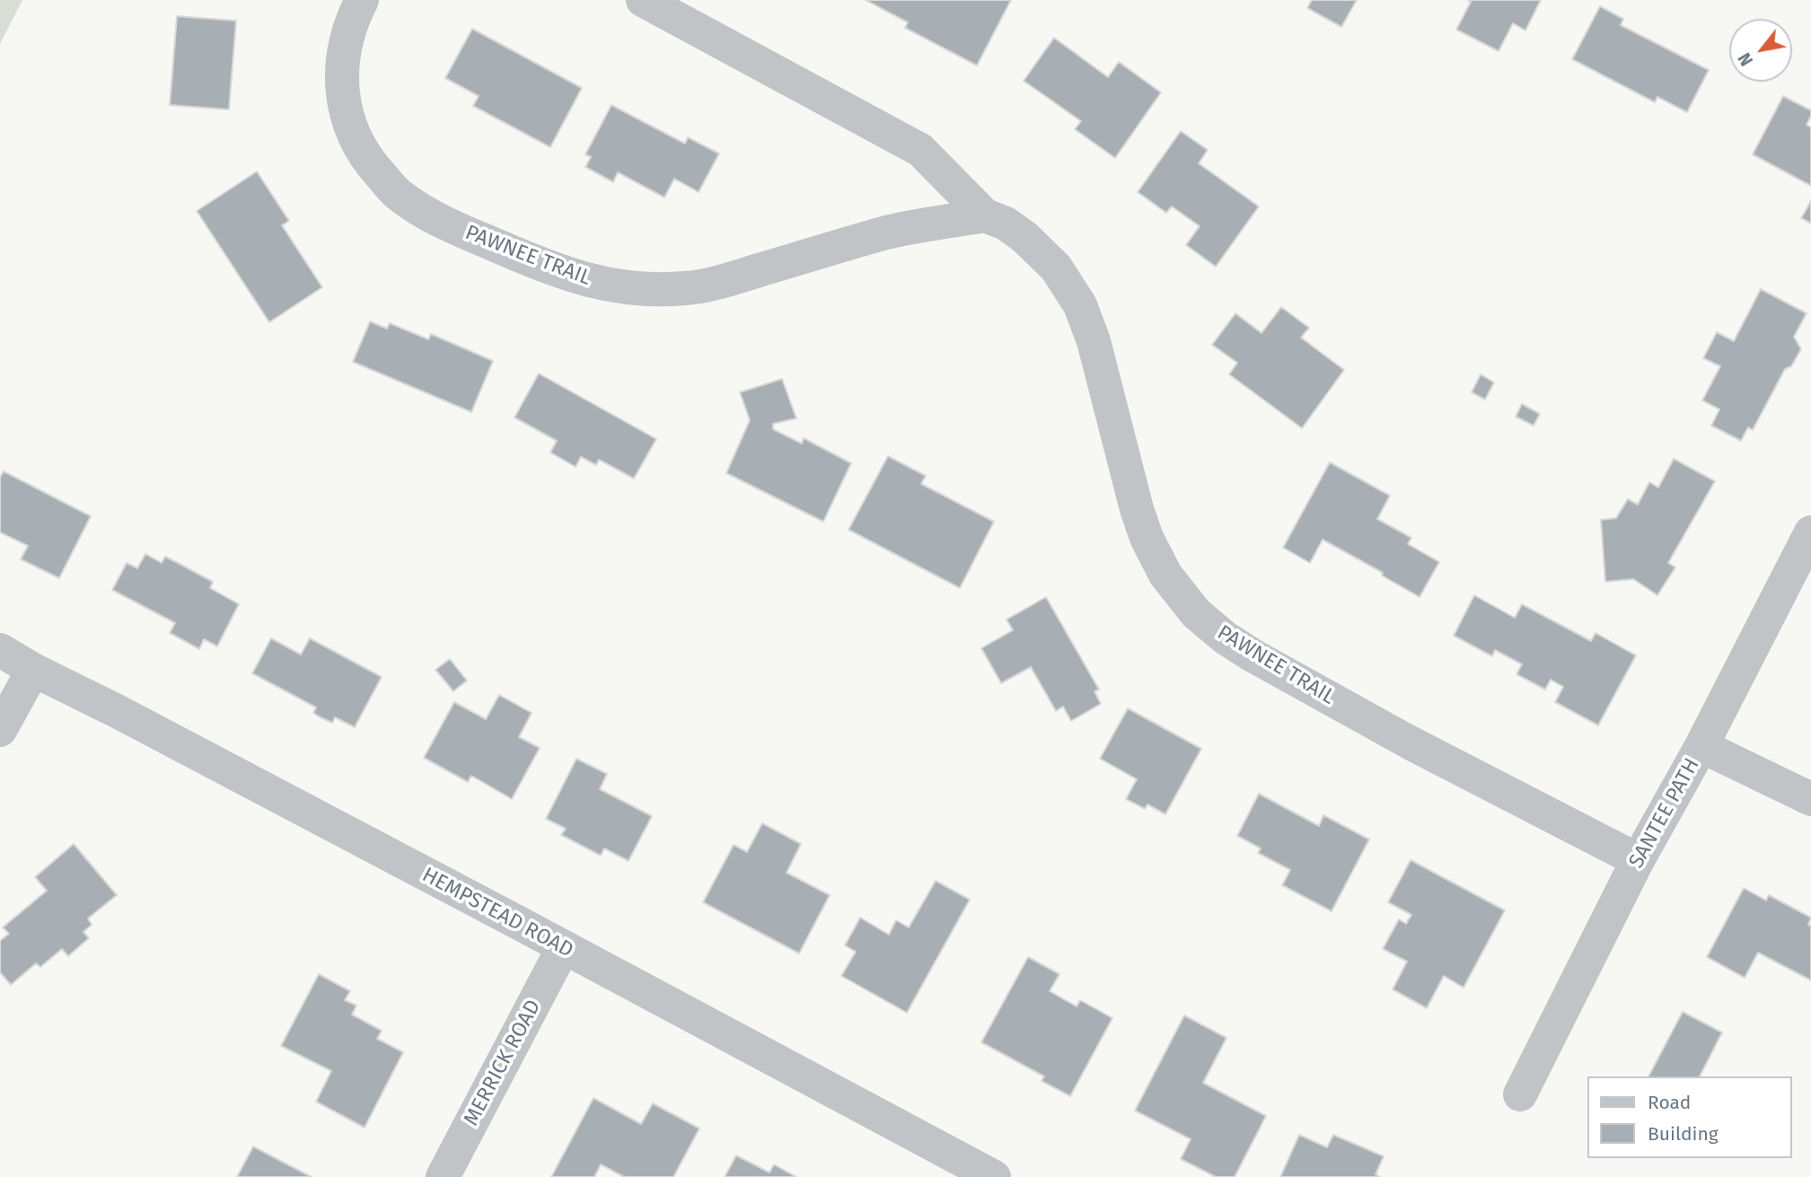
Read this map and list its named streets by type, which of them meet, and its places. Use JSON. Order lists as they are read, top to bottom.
{
  "streets": {
    "street": [
      "PAWNEE TRAIL",
      "SANTEE PATH",
      "HEMPSTEAD ROAD",
      "MERRICK ROAD"
    ]
  },
  "crossings": [
    ["PAWNEE TRAIL", "SANTEE PATH"],
    ["HEMPSTEAD ROAD", "MERRICK ROAD"]
  ],
  "legend": ["Road", "Building"],
  "north": "bottom left"
}
